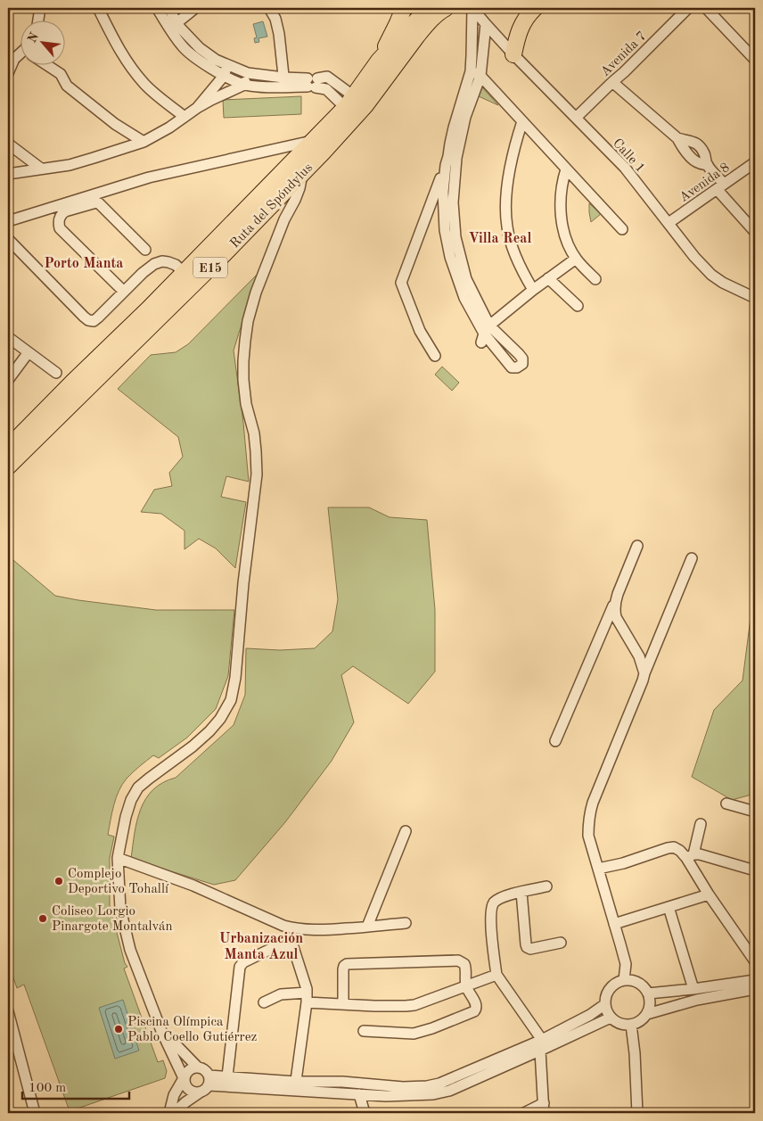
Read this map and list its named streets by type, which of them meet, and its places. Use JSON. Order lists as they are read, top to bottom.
{
  "streets": {
    "highway": ["Ruta del Spóndylus", "E15"],
    "street": ["Avenida 7", "Calle 1", "Avenida 8"]
  },
  "crossings": [
    ["Avenida 7", "Calle 1"],
    ["Calle 1", "Avenida 8"]
  ],
  "districts": ["Villa Real", "Porto Manta", "Urbanización Manta Azul"],
  "places": ["Complejo Deportivo Tohallí", "Coliseo Lorgio Pinargote Montalván", "Piscina Olímpica Pablo Coello Gutiérrez"],
  "scale_bar": "100 m",
  "north": "top left"
}
